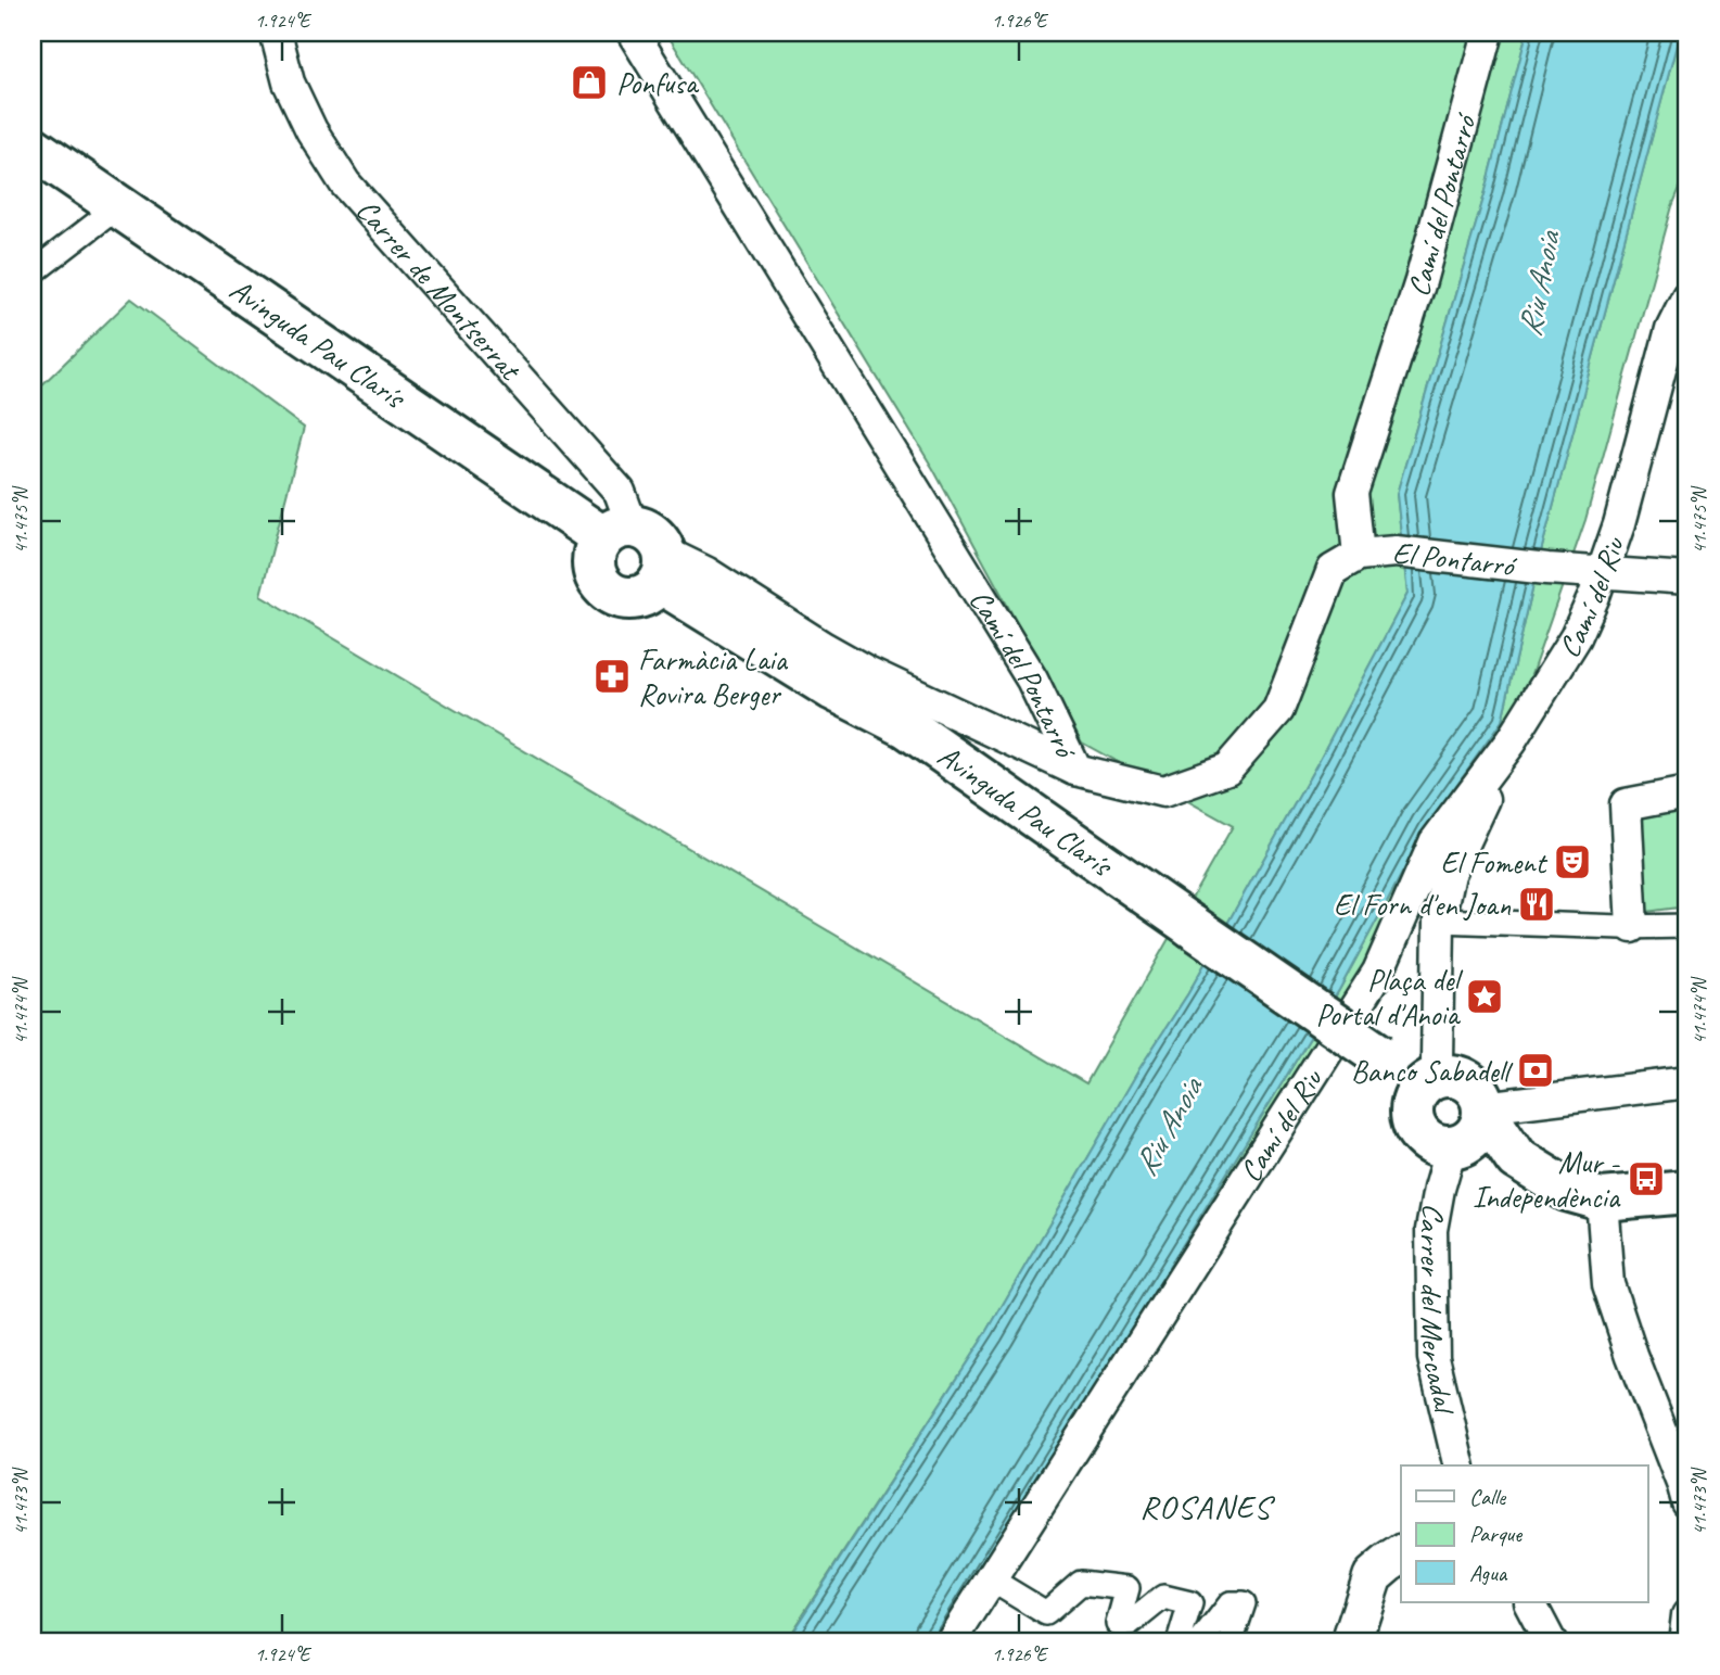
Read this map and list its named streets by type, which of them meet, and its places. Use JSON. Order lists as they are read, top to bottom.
{
  "streets": {
    "main road": ["Avinguda Pau Clarís"],
    "street": [
      "Camí del Pontarró",
      "Carrer de Montserrat",
      "El Pontarró",
      "Camí del Riu",
      "Carrer del Mercadal"
    ]
  },
  "crossings": [
    ["Camí del Pontarró", "El Pontarró"],
    ["Carrer de Montserrat", "Avinguda Pau Clarís"],
    ["Avinguda Pau Clarís", "Carrer del Mercadal"],
    ["El Pontarró", "Camí del Riu"]
  ],
  "districts": ["ROSANES"],
  "water": ["Riu Anoia"],
  "places": {
    "shop": ["Ponfusa"],
    "pharmacy": ["Farmàcia Laia Rovira Berger"],
    "theatre": ["El Foment"],
    "restaurant": ["El Forn d'en Joan"],
    "place": ["Plaça del Portal d'Anoia"],
    "bank": ["Banco Sabadell"],
    "bus stop": ["Mur - Independència"]
  },
  "legend": ["Calle", "Parque", "Agua"],
  "coordinates": [
    "1.924°E",
    "1.926°E",
    "41.475°N",
    "41.474°N",
    "41.473°N"
  ]
}
